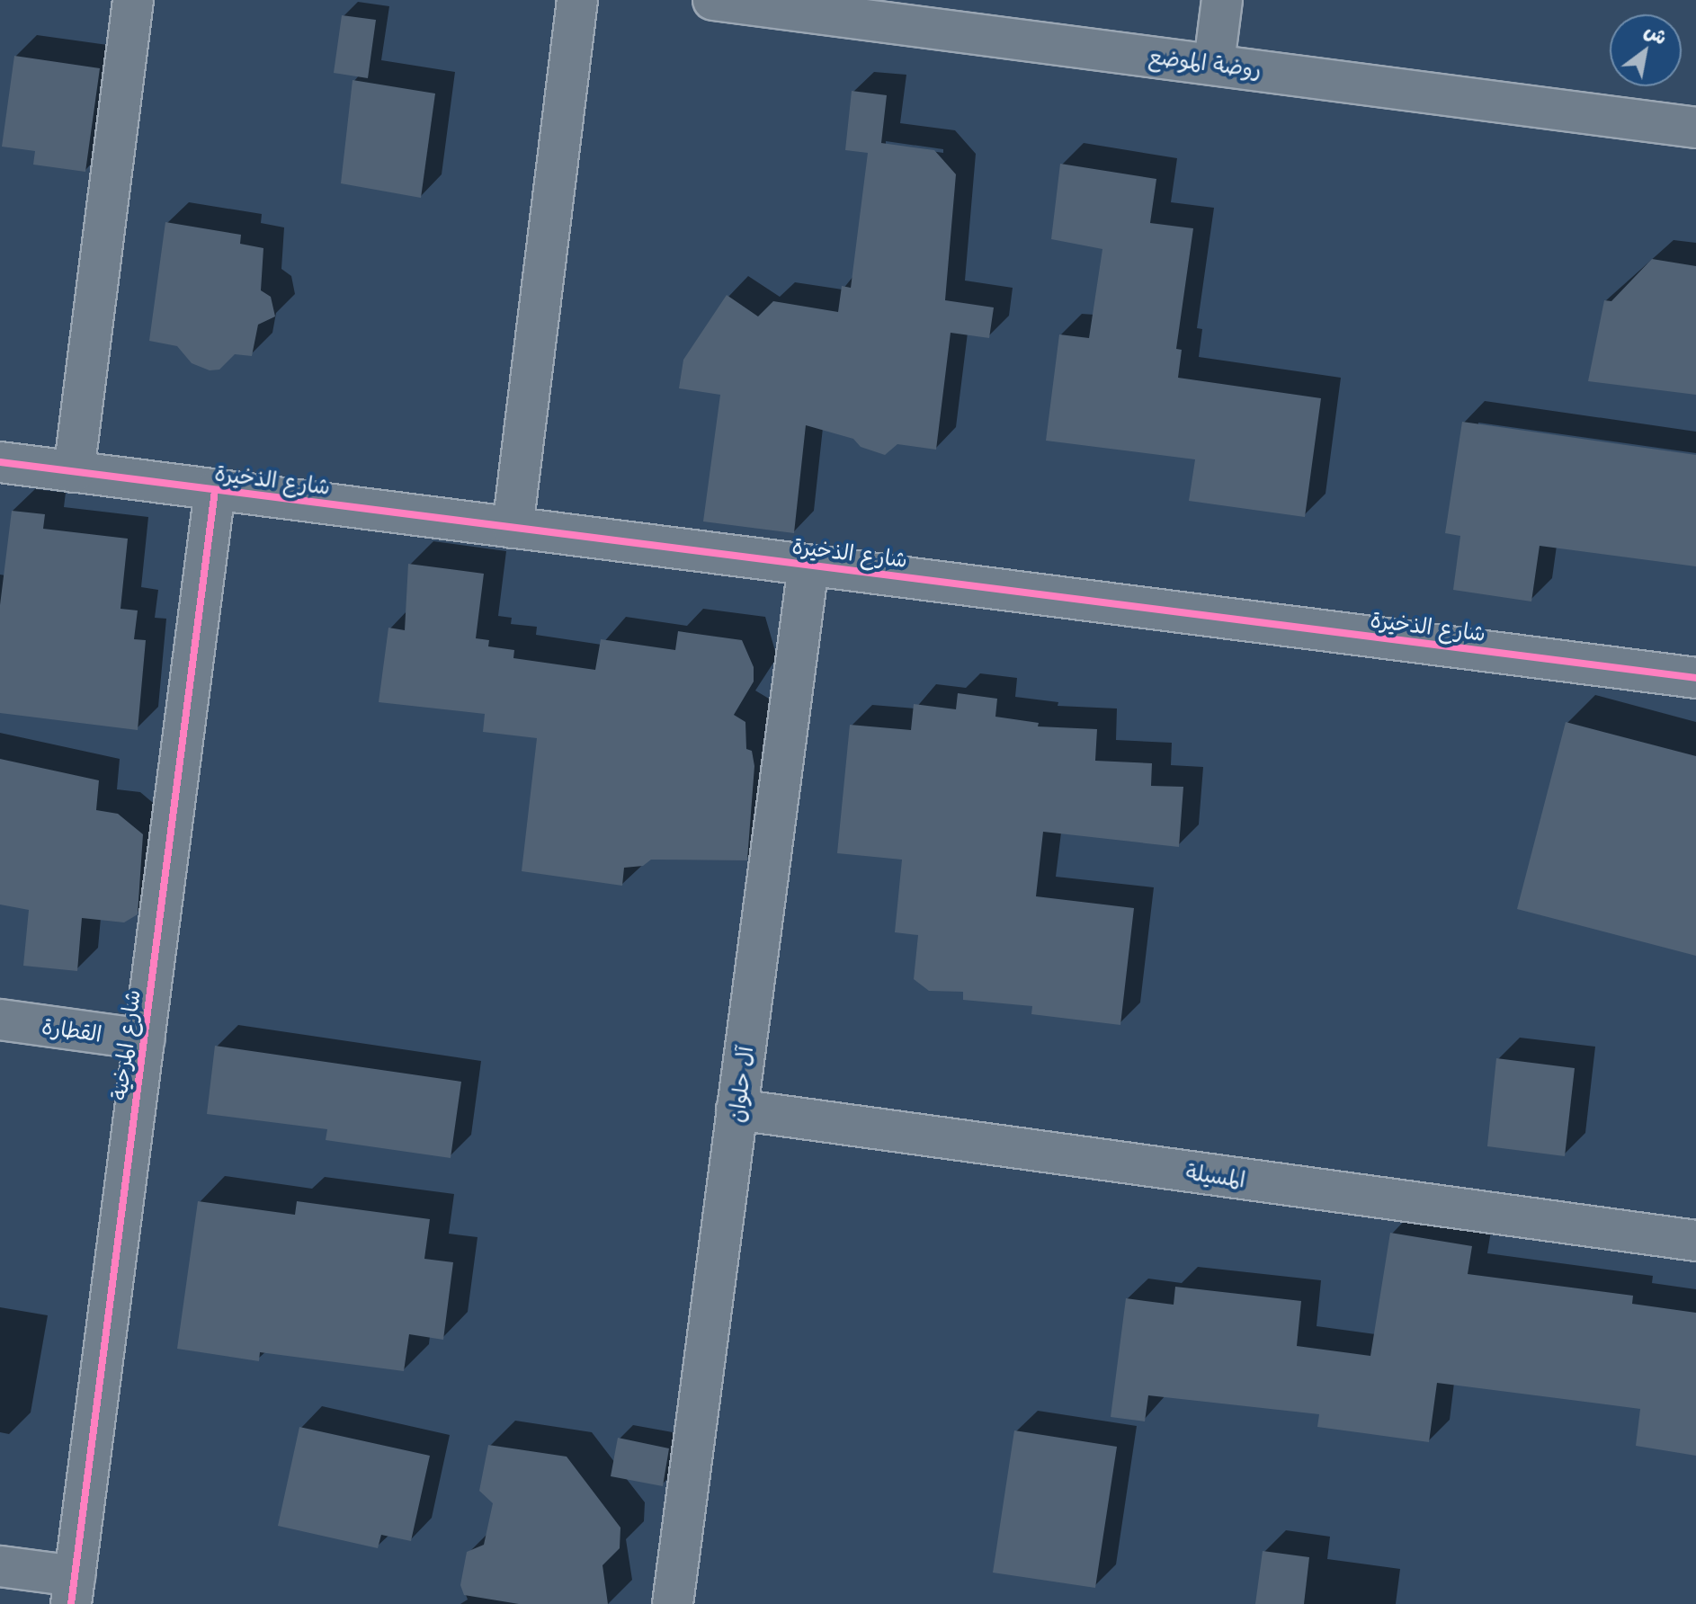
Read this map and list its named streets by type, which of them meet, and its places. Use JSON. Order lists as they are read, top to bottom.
{
  "streets": {
    "street": [
      "روضة الموضع",
      "شارع الذخيرة",
      "القطارة",
      "شارع المرخية",
      "آل حلوان",
      "المسيلة"
    ]
  },
  "crossings": [
    ["شارع الذخيرة", "شارع المرخية"],
    ["شارع الذخيرة", "آل حلوان"],
    ["القطارة", "شارع المرخية"],
    ["آل حلوان", "المسيلة"]
  ],
  "north": "top right"
}
